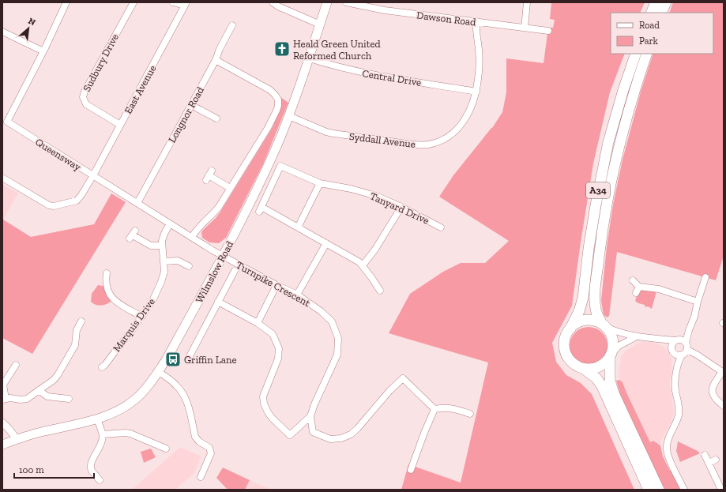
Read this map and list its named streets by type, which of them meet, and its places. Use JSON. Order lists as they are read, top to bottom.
{
  "streets": {
    "highway": ["A34"],
    "main road": ["Wilmslow Road"],
    "street": [
      "Dawson Road",
      "Sudbury Drive",
      "Central Drive",
      "East Avenue",
      "Longnor Road",
      "Syddall Avenue",
      "Queensway",
      "Tanyard Drive",
      "Turnpike Crescent",
      "Marquis Drive"
    ]
  },
  "crossings": [
    ["Dawson Road", "Syddall Avenue"],
    ["Sudbury Drive", "East Avenue"],
    ["Central Drive", "Syddall Avenue"],
    ["Central Drive", "Wilmslow Road"],
    ["East Avenue", "Queensway"],
    ["Longnor Road", "Queensway"],
    ["Syddall Avenue", "Wilmslow Road"],
    ["Queensway", "Wilmslow Road"],
    ["Queensway", "Turnpike Crescent"],
    ["Wilmslow Road", "Turnpike Crescent"]
  ],
  "places": {
    "church": ["Heald Green United Reformed Church"],
    "bus stop": ["Griffin Lane"]
  },
  "legend": ["Road", "Park"],
  "scale_bar": "100 m",
  "north": "top right"
}
